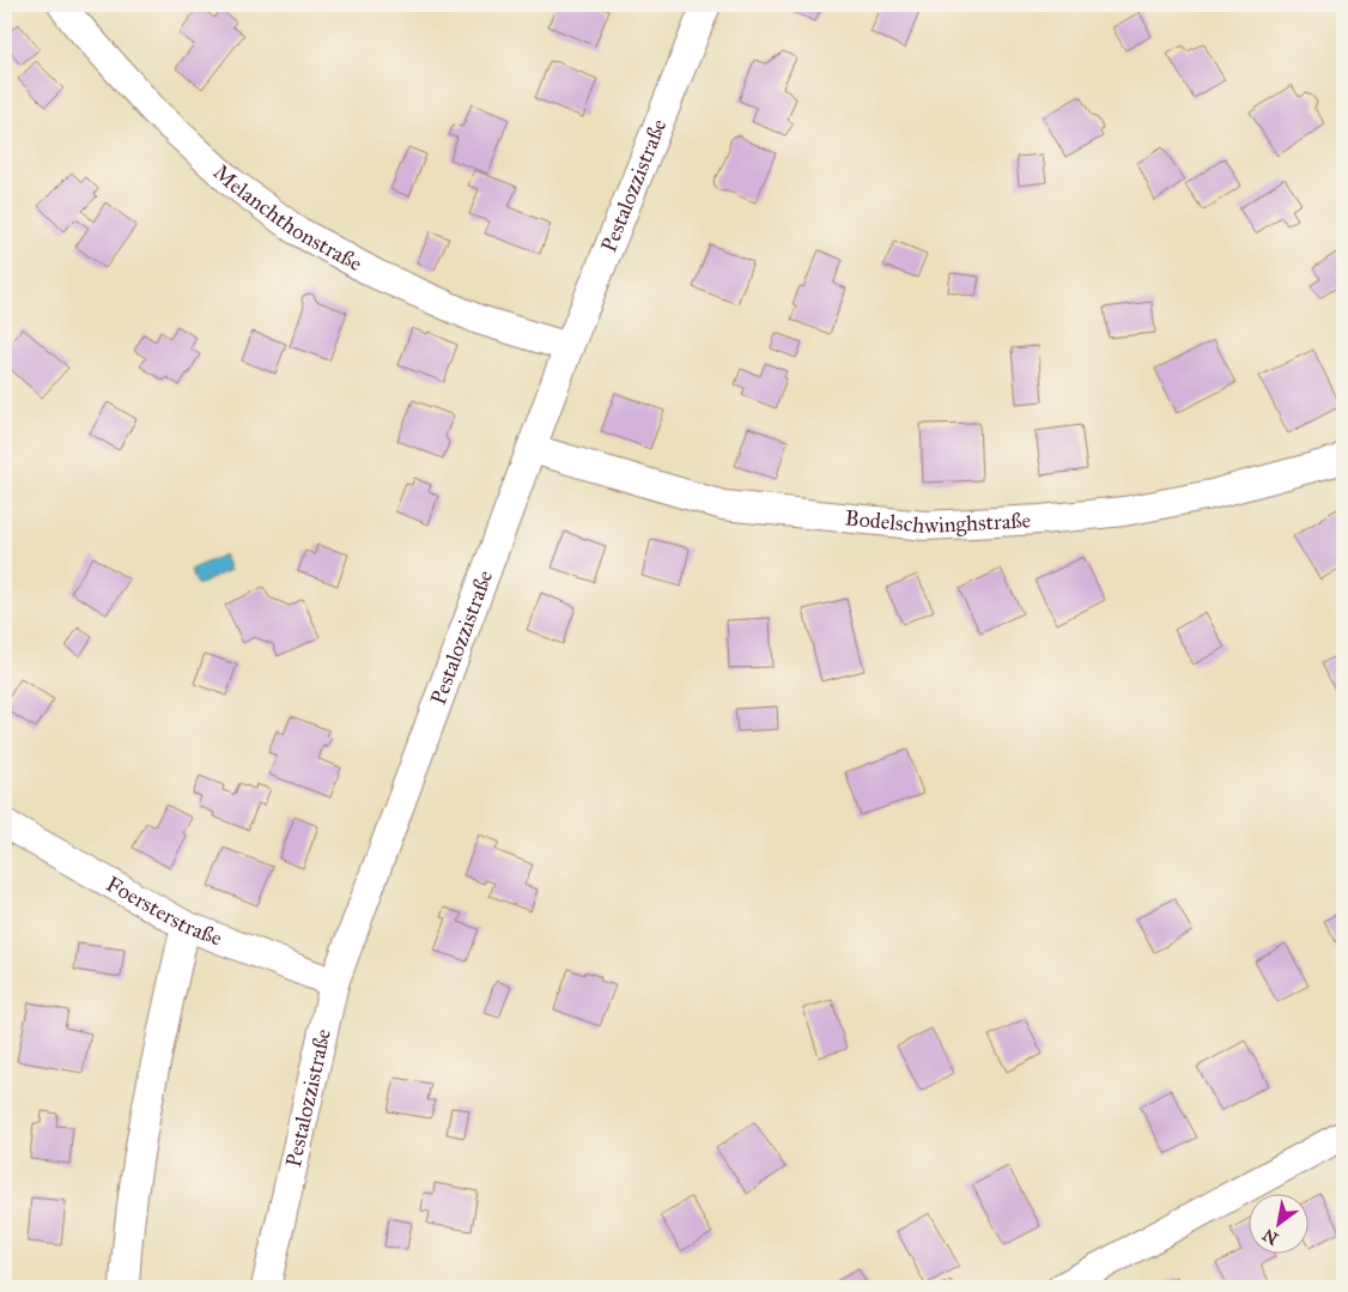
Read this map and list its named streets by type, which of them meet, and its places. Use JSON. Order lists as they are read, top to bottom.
{
  "streets": {
    "street": [
      "Pestalozzistraße",
      "Melanchthonstraße",
      "Bodelschwinghstraße",
      "Foersterstraße"
    ]
  },
  "crossings": [
    ["Pestalozzistraße", "Melanchthonstraße"],
    ["Pestalozzistraße", "Bodelschwinghstraße"],
    ["Pestalozzistraße", "Foersterstraße"]
  ],
  "north": "bottom left"
}
